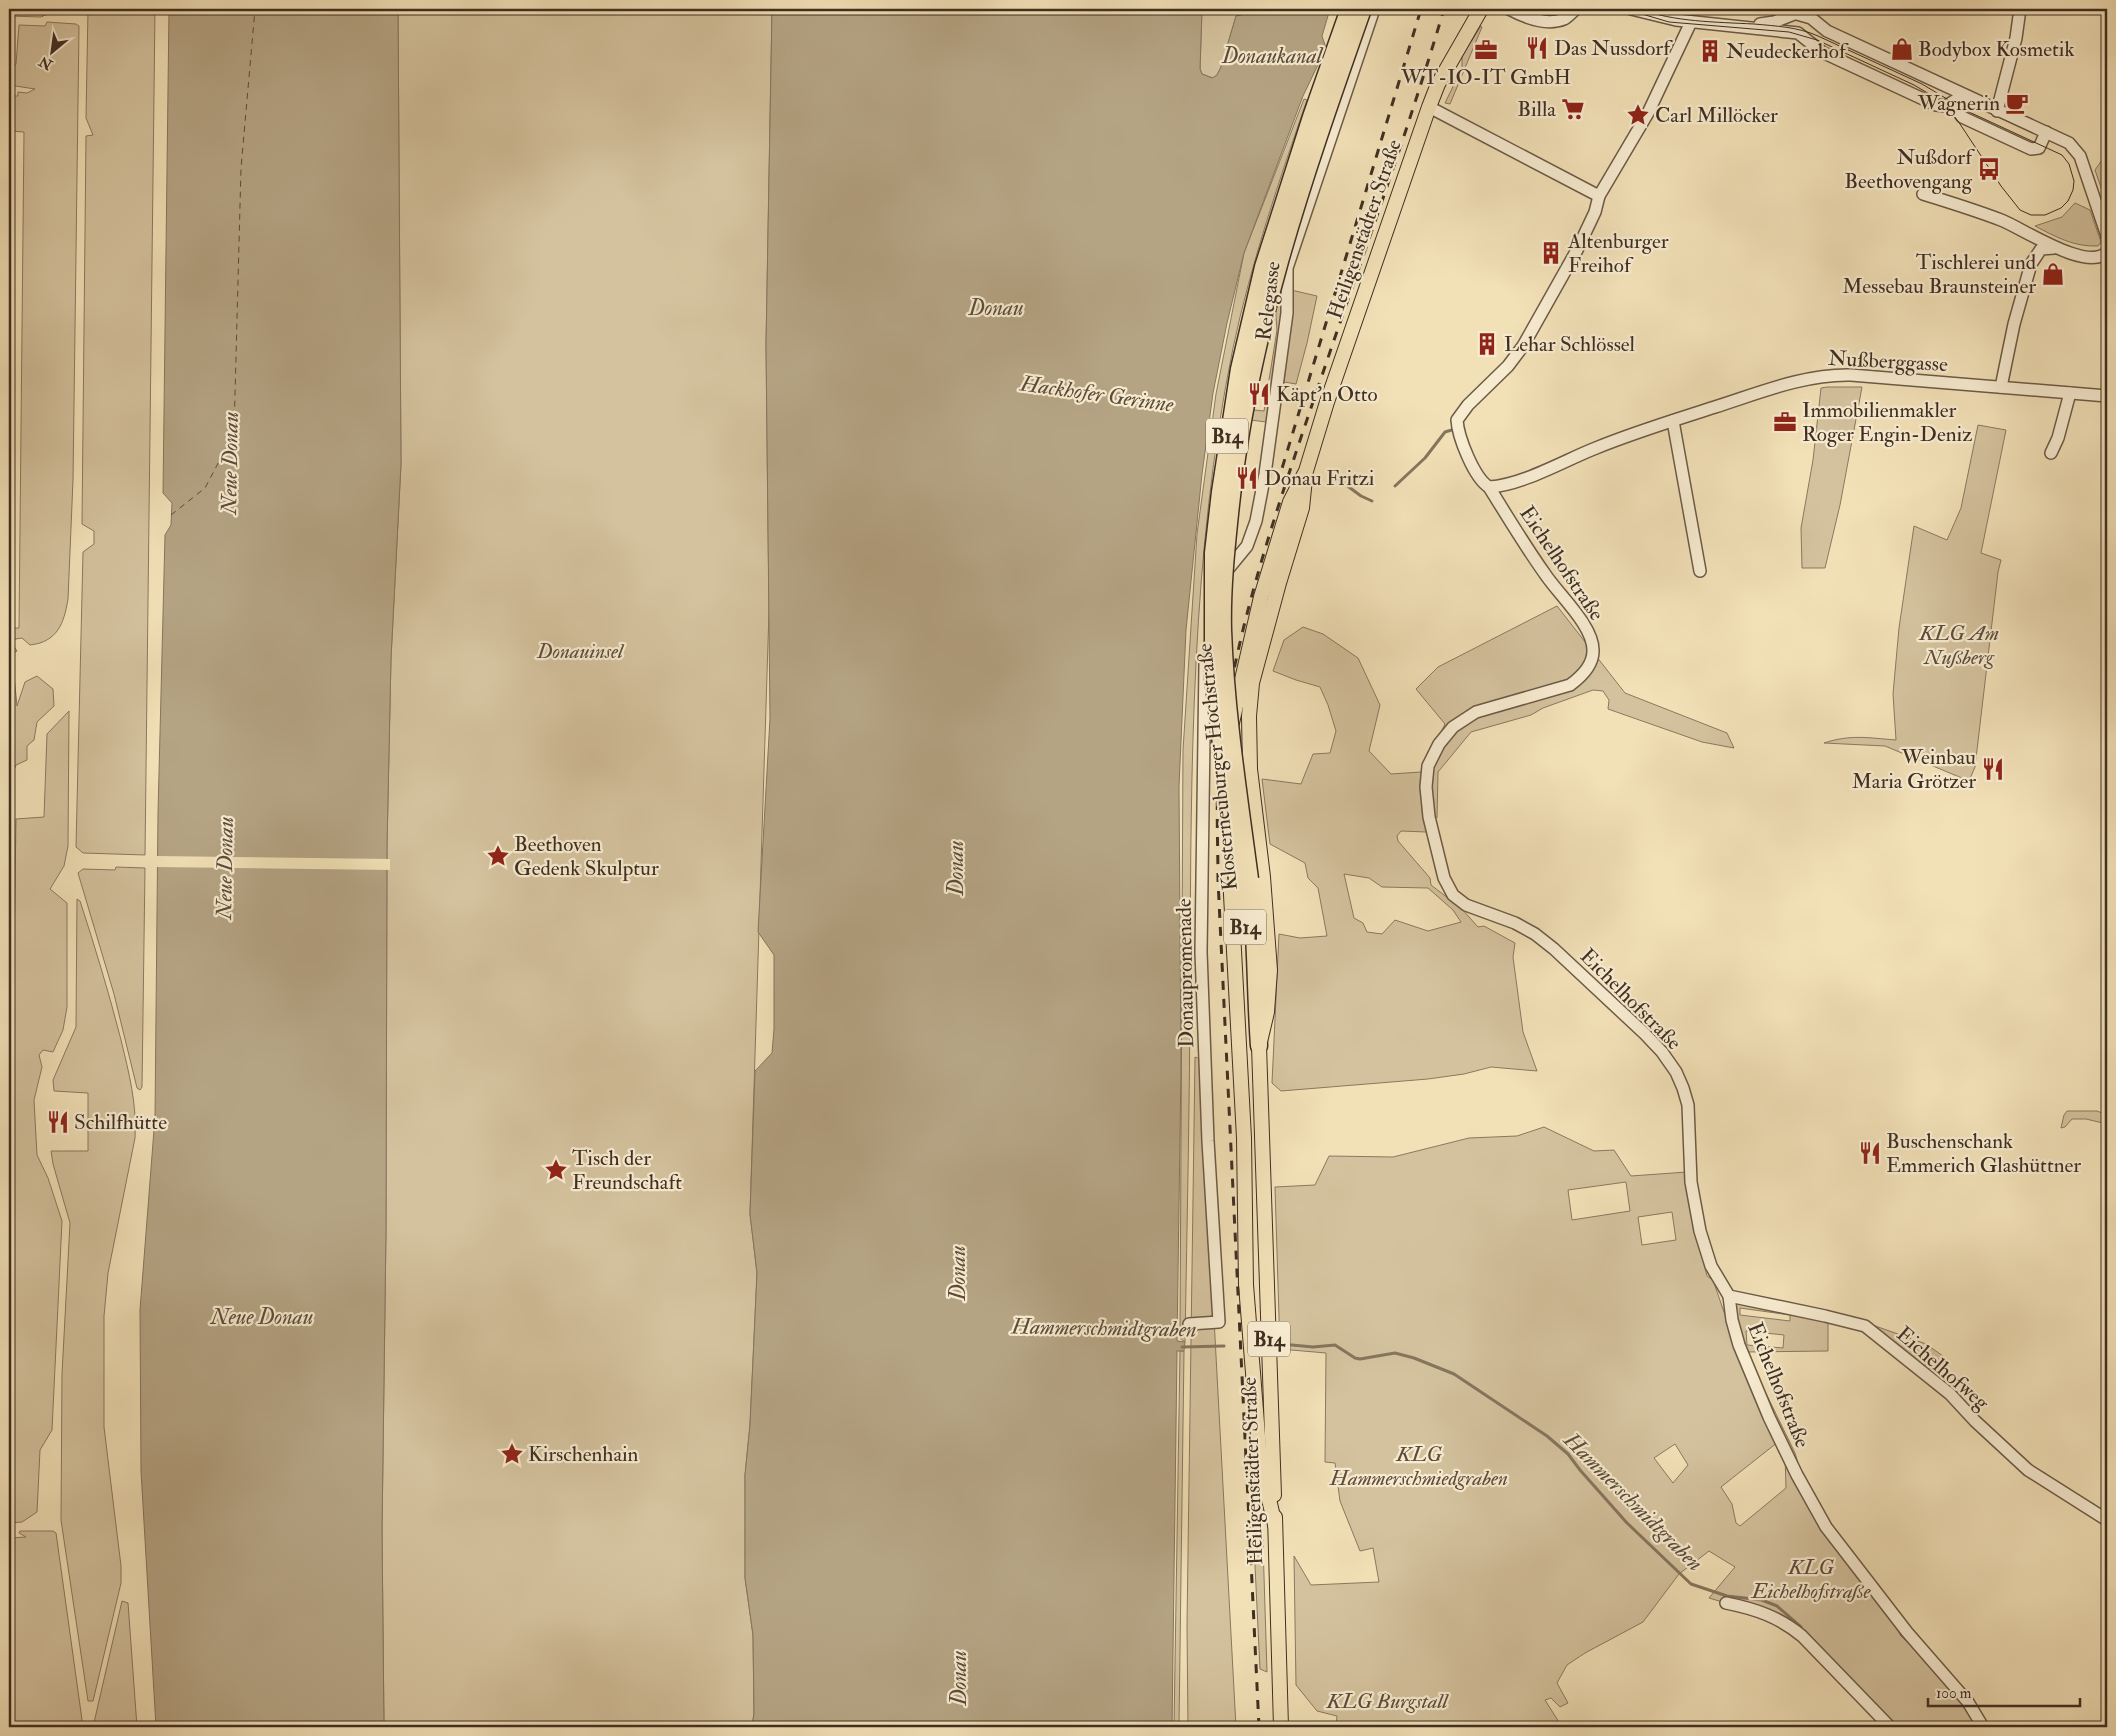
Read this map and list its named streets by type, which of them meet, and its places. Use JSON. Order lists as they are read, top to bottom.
{
  "streets": {
    "highway": ["Heiligenstädter Straße", "B14", "Klosterneuburger Hochstraße"],
    "street": [
      "Relegasse",
      "Nußberggasse",
      "Eichelhofstraße",
      "Donaupromenade",
      "Eichelhofweg"
    ]
  },
  "crossings": [
    ["Heiligenstädter Straße", "Klosterneuburger Hochstraße"],
    ["Relegasse", "Donaupromenade"],
    ["Nußberggasse", "Eichelhofstraße"],
    ["Eichelhofstraße", "Eichelhofweg"]
  ],
  "water": [
    "Donaukanal",
    "Donau",
    "Hackhofer Gerinne",
    "Neue Donau",
    "Hammerschmidtgraben"
  ],
  "parks": [
    "KLG Am Nußberg",
    "Donauinsel",
    "KLG Hammerschmiedgraben",
    "KLG Eichelhofstraße",
    "KLG Burgstall"
  ],
  "places": {
    "restaurant": [
      "Das Nussdorf",
      "Käpt'n Otto",
      "Donau Fritzi",
      "Weinbau Maria Grötzer",
      "Schilfhütte",
      "Buschenschank Emmerich Glashüttner"
    ],
    "shop": ["Bodybox Kosmetik", "Tischlerei und Messebau Braunsteiner"],
    "office": ["WT-IO-IT GmbH", "Immobilienmakler Roger Engin-Deniz"],
    "building": ["Neudeckerhof", "Altenburger Freihof", "Lehar Schlössel"],
    "cafe": ["Wagnerin"],
    "supermarket": ["Billa"],
    "place": [
      "Carl Millöcker",
      "Beethoven Gedenk Skulptur",
      "Tisch der Freundschaft",
      "Kirschenhain"
    ],
    "bus stop": ["Nußdorf Beethovengang"]
  },
  "scale_bar": "100 m",
  "north": "bottom left"
}
